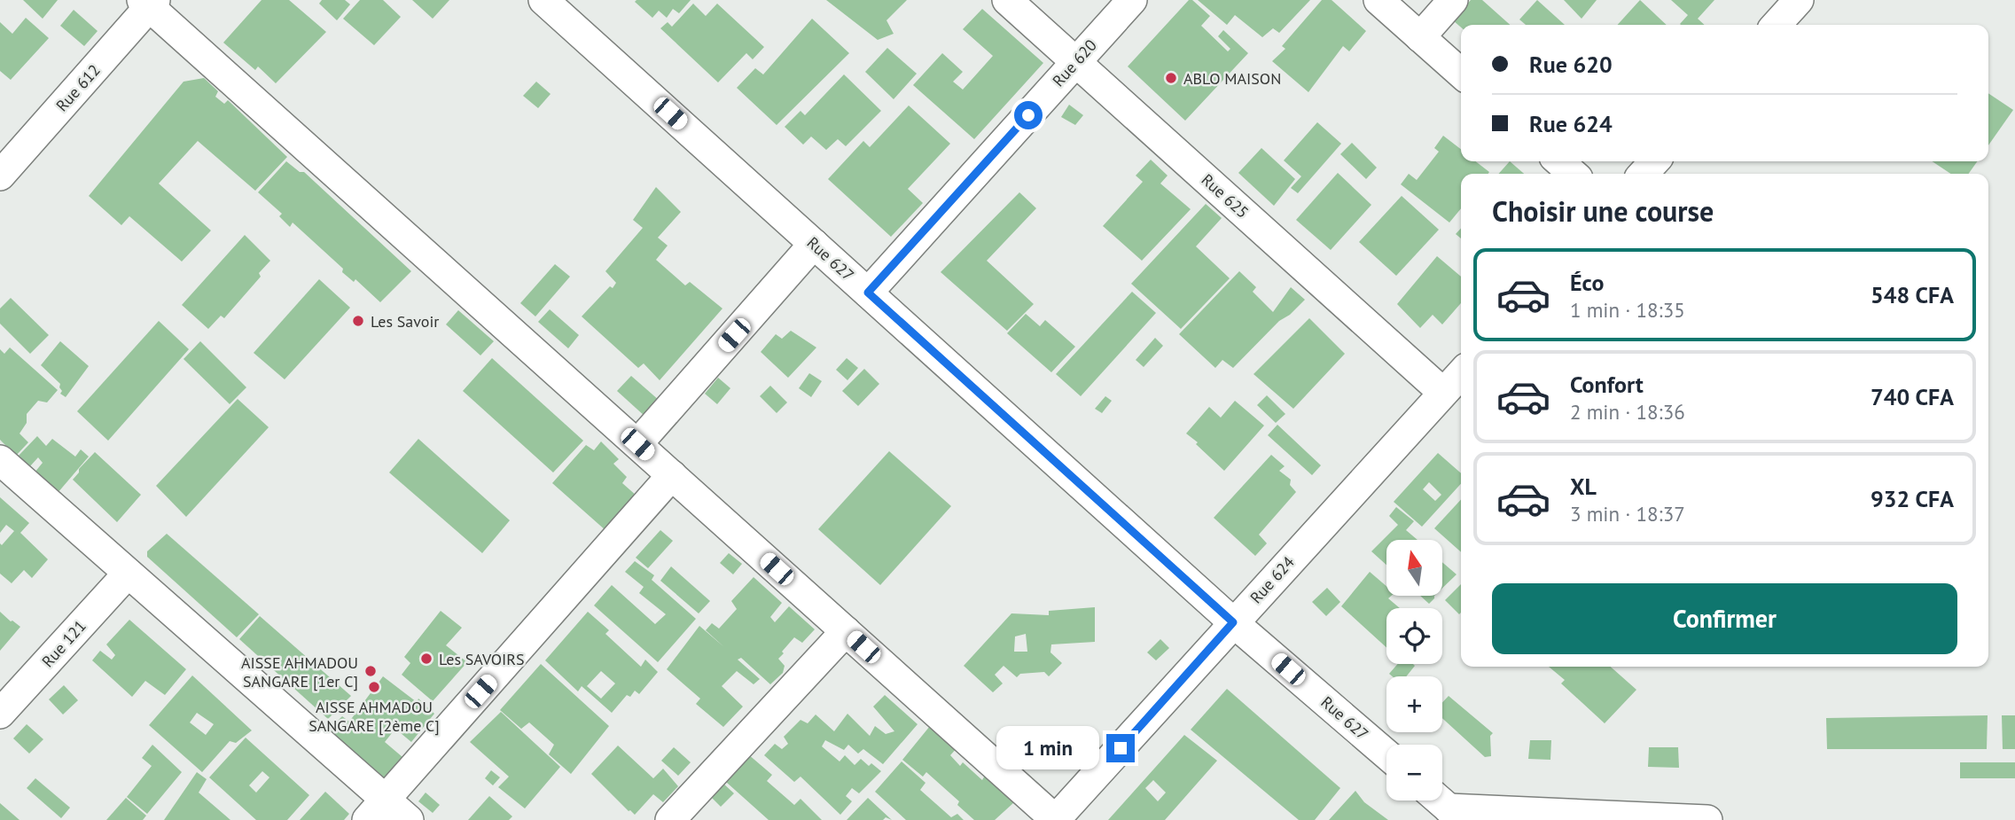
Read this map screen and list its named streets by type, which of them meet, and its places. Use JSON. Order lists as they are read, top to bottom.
{
  "streets": {
    "street": [
      "Rue 620",
      "Rue 612",
      "Rue 625",
      "Rue 627",
      "Rue 624",
      "Rue 121"
    ]
  },
  "crossings": [
    ["Rue 620", "Rue 625"],
    ["Rue 620", "Rue 627"],
    ["Rue 625", "Rue 624"],
    ["Rue 627", "Rue 624"]
  ],
  "places": [
    "ABLO MAISON",
    "Les Savoir",
    "Les SAVOIRS",
    "AISSE AHMADOU SANGARE [1er C]",
    "AISSE AHMADOU SANGARE [2ème C]"
  ],
  "north": "top",
  "page": {
    "banner": ["Rue 620", "Rue 624"],
    "heading": "Choisir une course",
    "list": [
      {
        "name": "Éco",
        "note": "1 min · 18:35",
        "value": "548 CFA"
      },
      {
        "name": "Confort",
        "note": "2 min · 18:36",
        "value": "740 CFA"
      },
      {
        "name": "XL",
        "note": "3 min · 18:37",
        "value": "932 CFA"
      }
    ],
    "map_buttons": ["+", "−"],
    "buttons": "Confirmer",
    "bubble": "1 min"
  }
}
